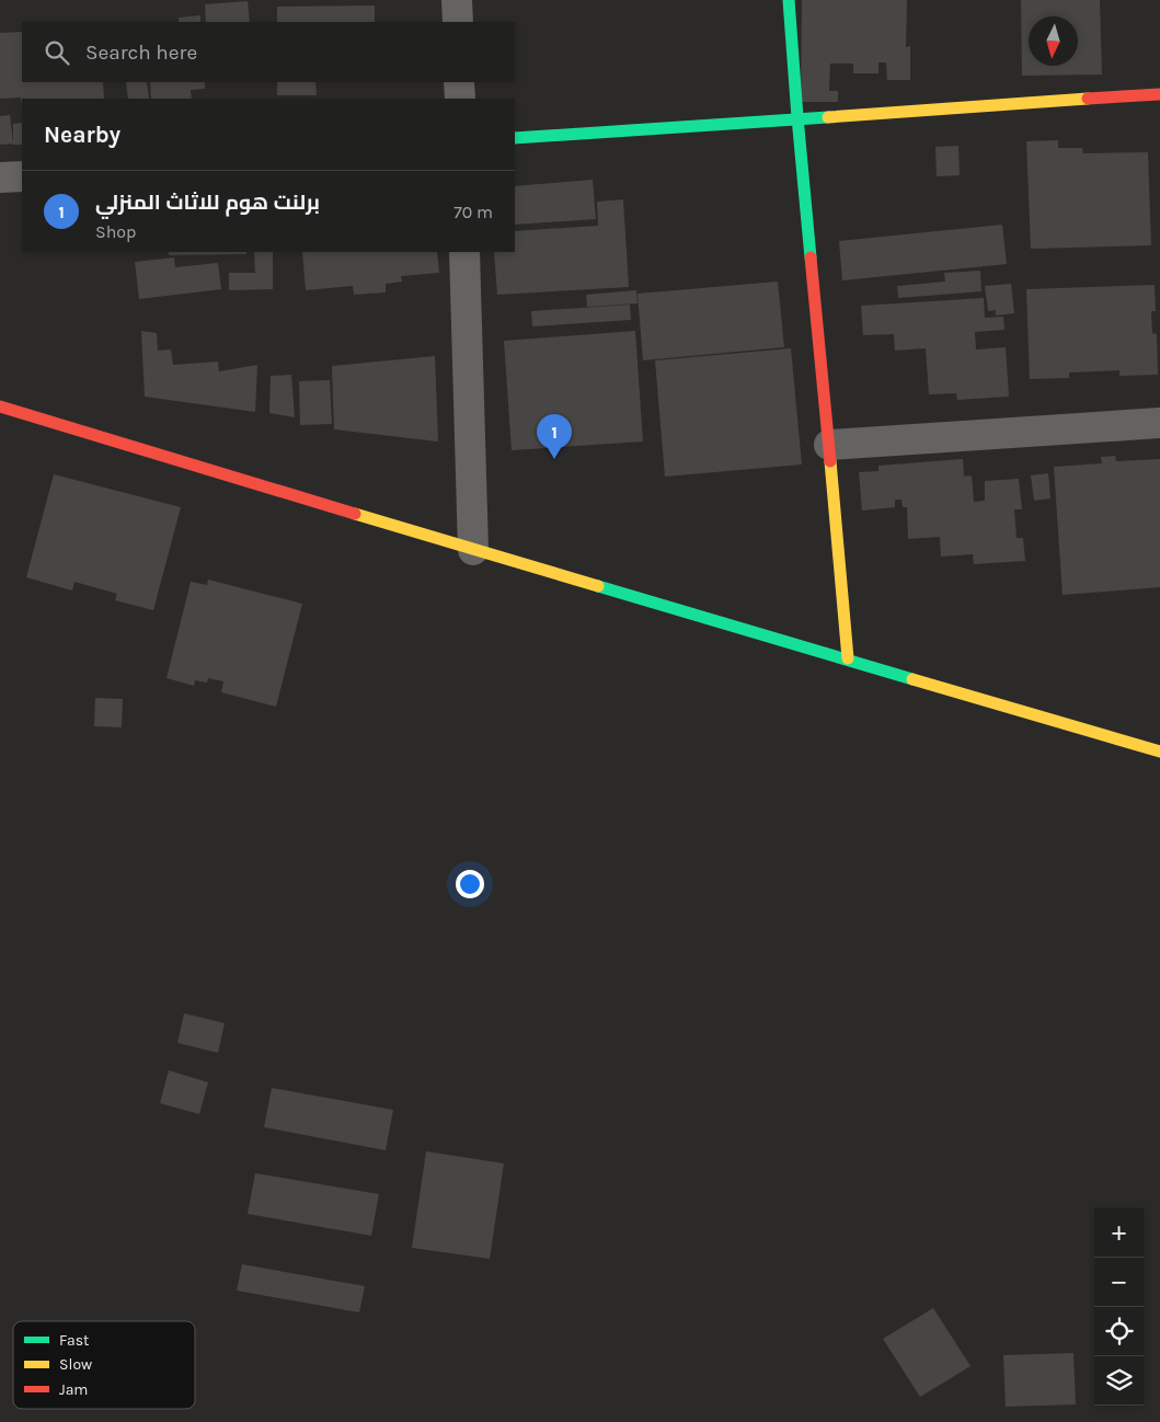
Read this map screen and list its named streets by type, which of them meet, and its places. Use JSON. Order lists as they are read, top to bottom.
{
  "legend": ["Fast", "Slow", "Jam"],
  "north": "bottom",
  "page": {
    "search": "Search here",
    "heading": "Nearby",
    "list": [
      {
        "mark": "1",
        "name": "برلنت هوم للاثاث المنزلي",
        "note": "Shop",
        "value": "70 m"
      }
    ],
    "pins": "1",
    "map_buttons": ["+", "−"]
  }
}
